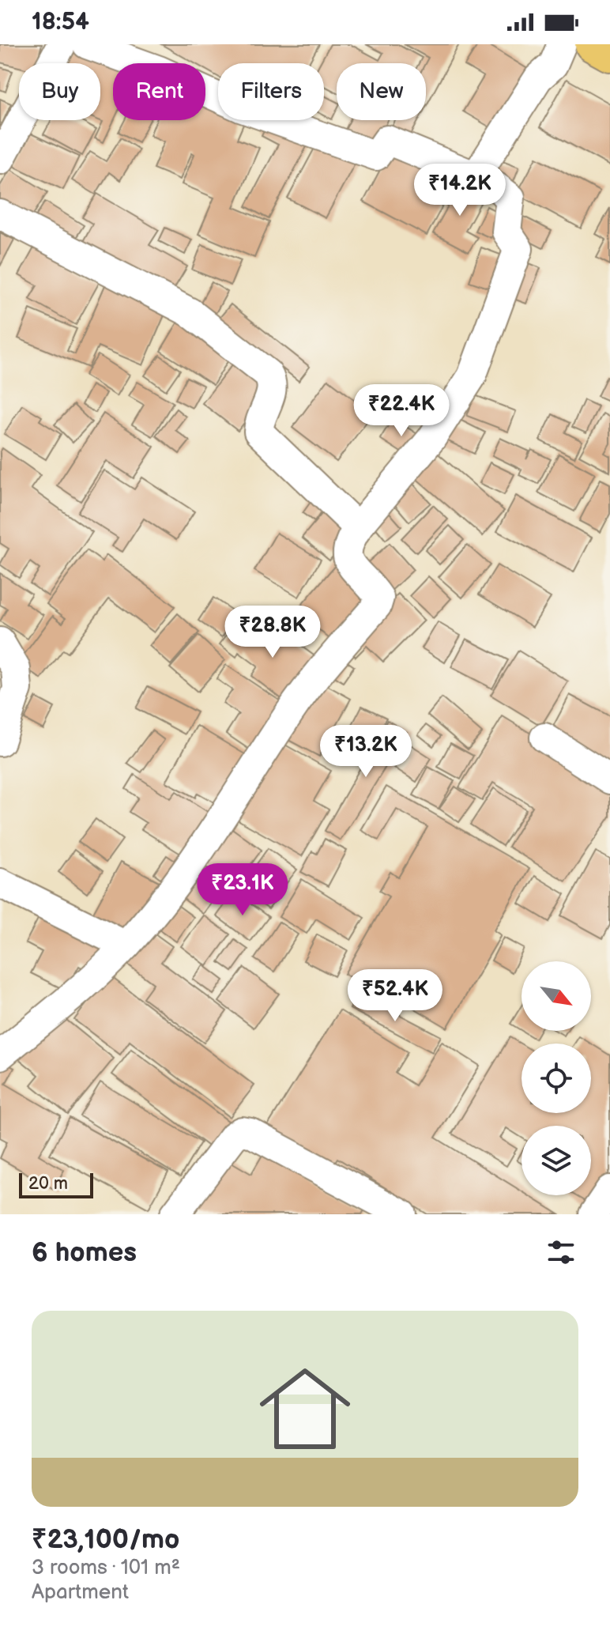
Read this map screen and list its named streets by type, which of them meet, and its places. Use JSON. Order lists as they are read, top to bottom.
{
  "scale_bar": "20 m",
  "north": "bottom right",
  "page": {
    "status": "18:54",
    "chip": [
      "Buy",
      "Rent",
      "Filters",
      "New"
    ],
    "price": [
      "₹14.2K",
      "₹22.4K",
      "₹28.8K",
      "₹13.2K",
      "₹23.1K",
      "₹52.4K"
    ],
    "scale": "20 m",
    "heading": "6 homes",
    "list": [
      {
        "name": "₹23,100/mo",
        "note": "3 rooms · 101 m² · Apartment"
      }
    ]
  }
}
